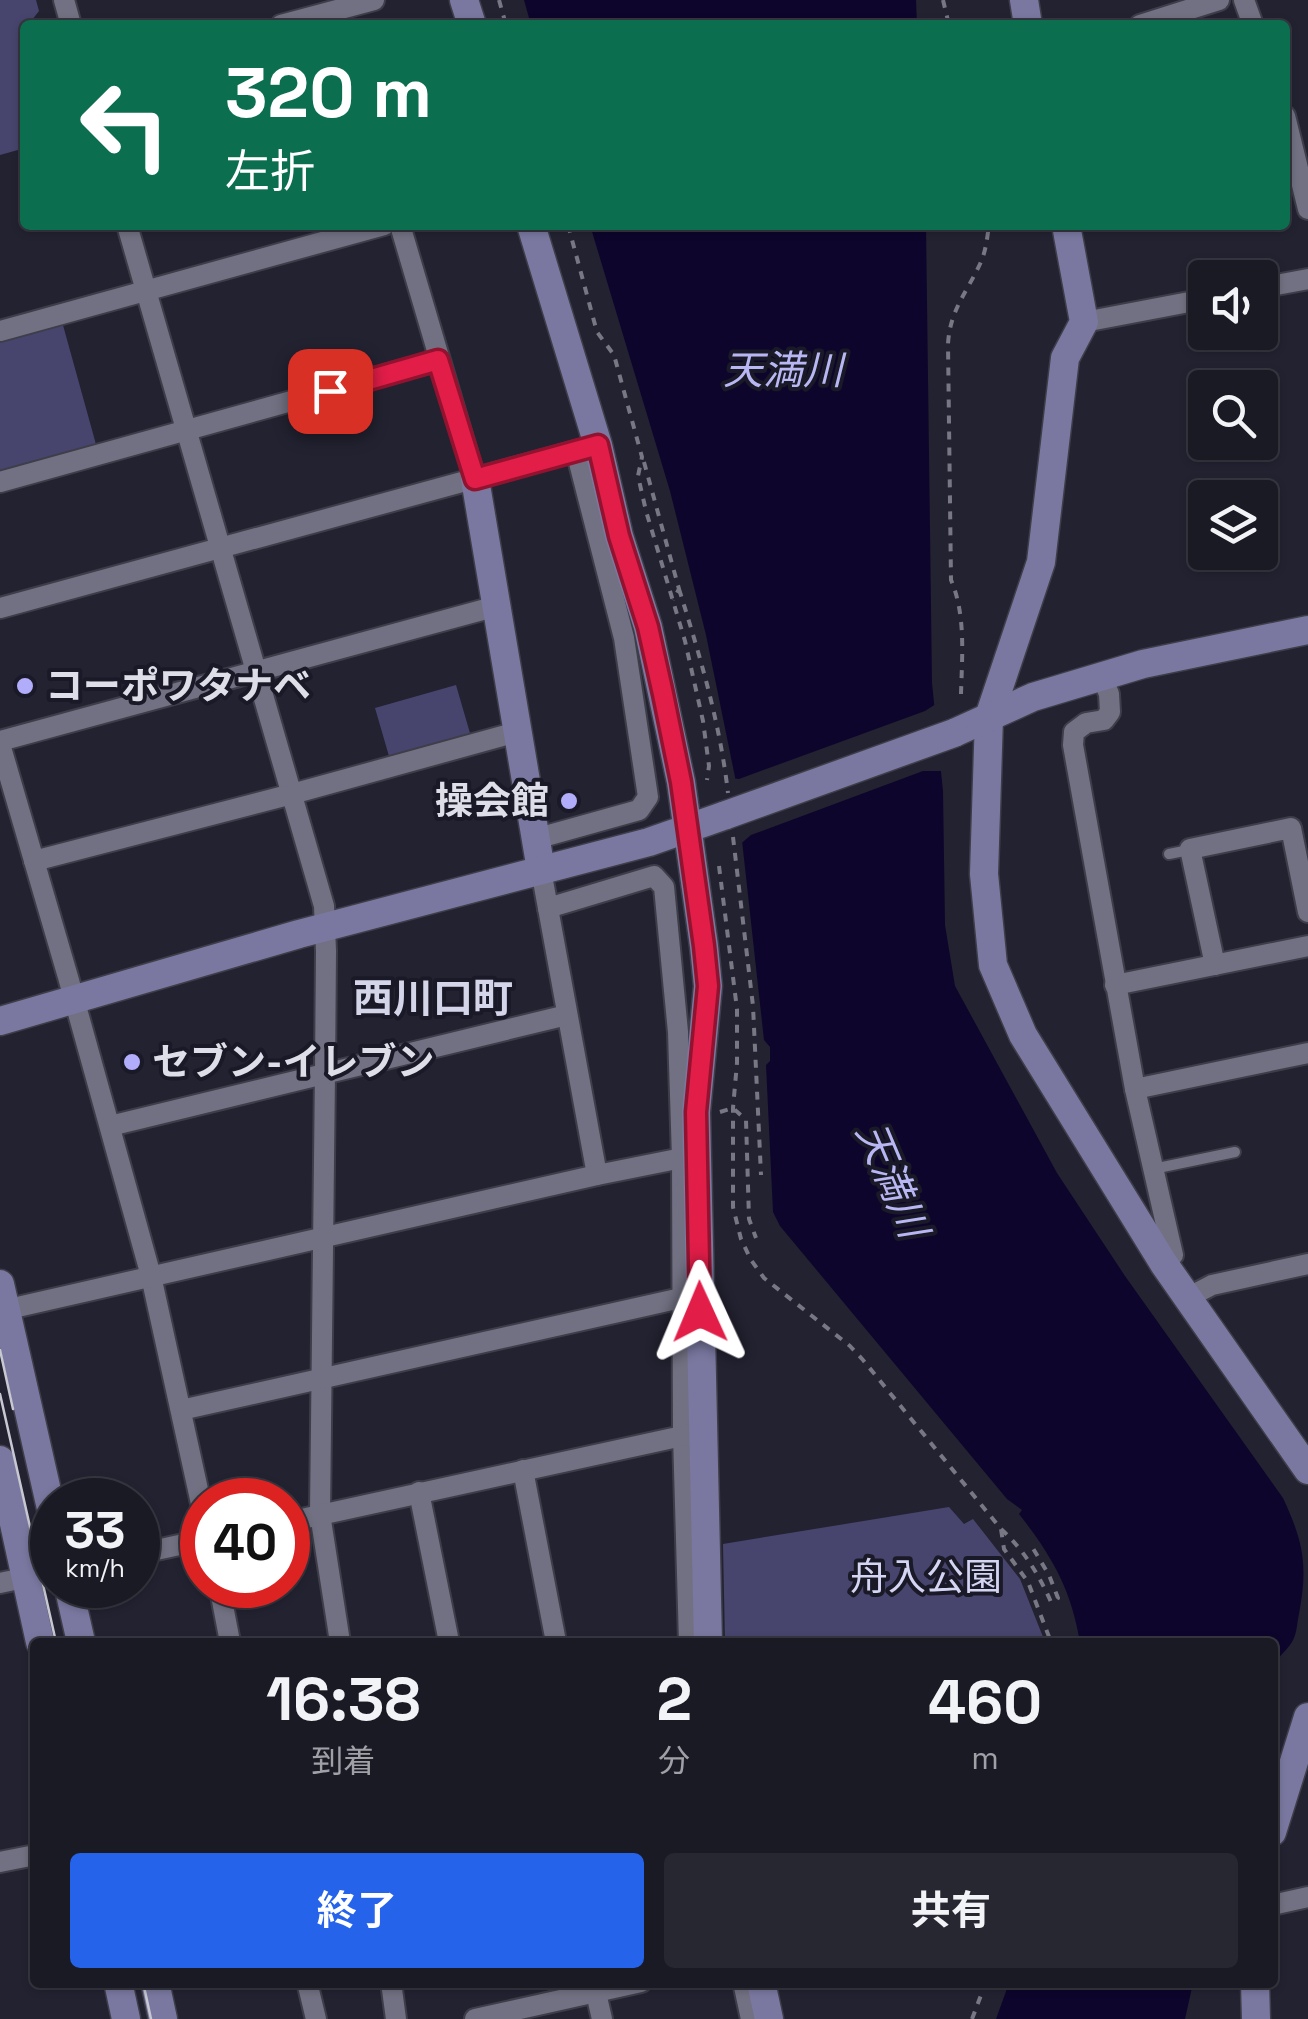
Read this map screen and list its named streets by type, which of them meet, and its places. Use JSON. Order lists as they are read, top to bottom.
{
  "districts": ["西川口町"],
  "water": ["天満川"],
  "parks": ["舟入公園"],
  "places": ["コーポワタナベ", "操会館", "セブン-イレブン"],
  "page": {
    "turn": ["320 m", "左折"],
    "speed": "33 km/h",
    "limit": "40",
    "eta": [
      "16:38",
      "到着",
      "2",
      "分",
      "460",
      "m"
    ],
    "buttons": ["終了", "共有"]
  }
}
